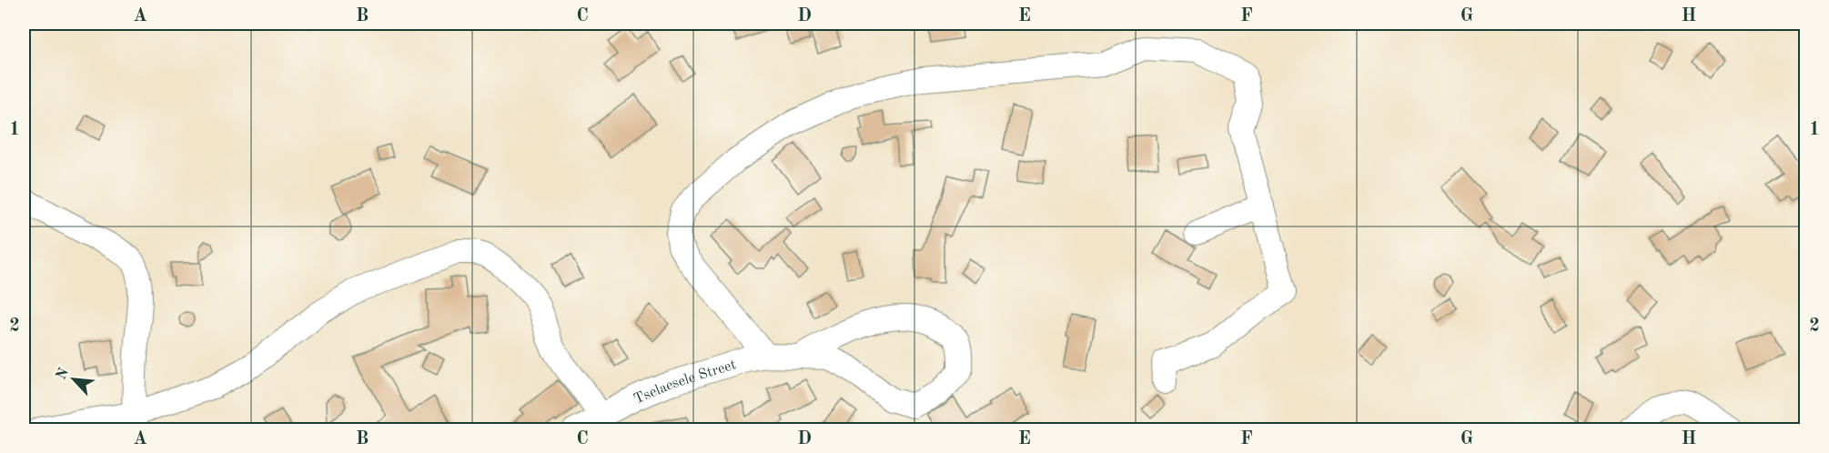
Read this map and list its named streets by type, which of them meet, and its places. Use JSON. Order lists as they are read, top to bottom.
{
  "streets": {
    "street": ["Tselaesele Street"]
  },
  "north": "top left",
  "grid": {
    "columns": [
      "A",
      "B",
      "C",
      "D",
      "E",
      "F",
      "G",
      "H"
    ],
    "rows": ["1", "2"]
  }
}
